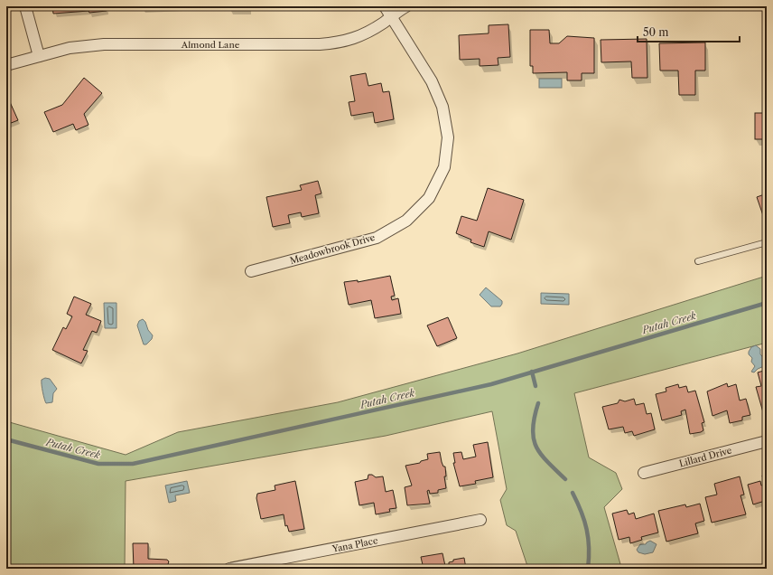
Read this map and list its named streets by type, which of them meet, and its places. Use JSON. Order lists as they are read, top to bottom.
{
  "streets": {
    "street": [
      "Almond Lane",
      "Meadowbrook Drive",
      "Lillard Drive",
      "Yana Place"
    ]
  },
  "crossings": [
    ["Almond Lane", "Meadowbrook Drive"]
  ],
  "water": ["Putah Creek"],
  "scale_bar": "50 m"
}
